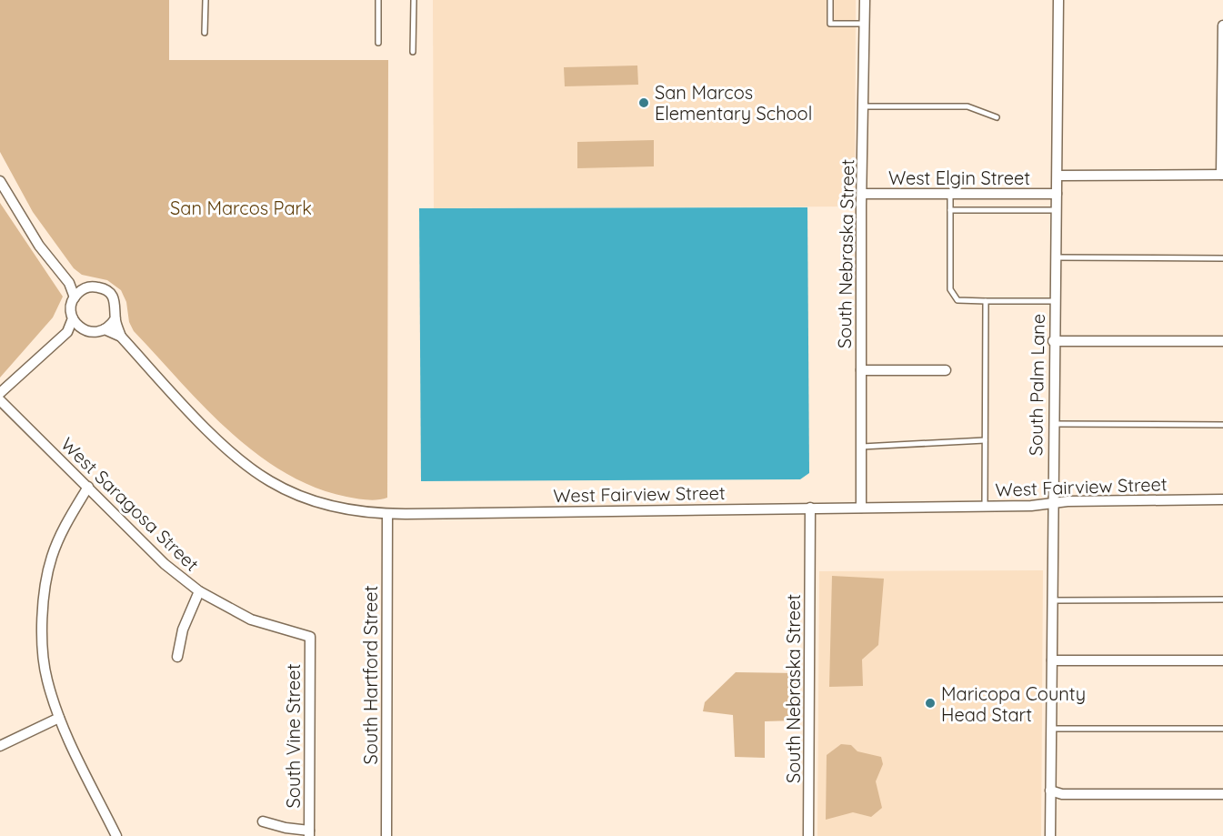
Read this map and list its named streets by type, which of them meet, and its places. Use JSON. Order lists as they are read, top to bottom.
{
  "streets": {
    "street": [
      "West Elgin Street",
      "South Nebraska Street",
      "South Palm Lane",
      "West Fairview Street",
      "West Saragosa Street",
      "South Hartford Street",
      "South Vine Street"
    ]
  },
  "crossings": [
    ["West Elgin Street", "South Nebraska Street"],
    ["West Elgin Street", "South Palm Lane"],
    ["South Nebraska Street", "West Fairview Street"],
    ["South Palm Lane", "West Fairview Street"],
    ["West Fairview Street", "South Hartford Street"],
    ["West Saragosa Street", "South Vine Street"]
  ],
  "parks": ["San Marcos Park"],
  "places": ["San Marcos Elementary School", "Maricopa County Head Start"]
}
